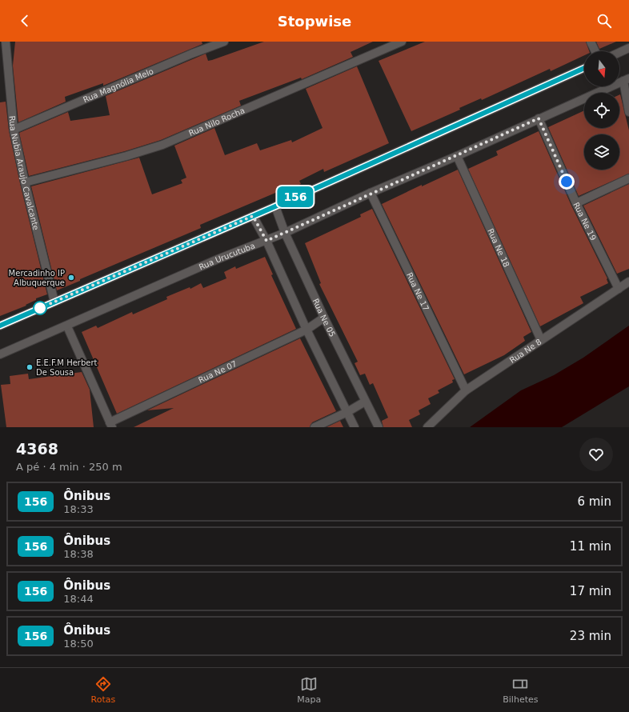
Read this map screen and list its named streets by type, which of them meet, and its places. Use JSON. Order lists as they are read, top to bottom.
{
  "streets": {
    "street": [
      "Rua Magnólia Melo",
      "Rua Nilo Rocha",
      "Rua Nubia Araujo Cavalcante",
      "Rua Ne 19",
      "Rua Ne 18",
      "Rua Urucutuba",
      "Rua Ne 17",
      "Rua Ne 05",
      "Rua Ne 8",
      "Rua Ne 07"
    ]
  },
  "crossings": [
    ["Rua Magnólia Melo", "Rua Nubia Araujo Cavalcante"],
    ["Rua Nilo Rocha", "Rua Nubia Araujo Cavalcante"],
    ["Rua Ne 19", "Rua Urucutuba"],
    ["Rua Ne 19", "Rua Ne 8"],
    ["Rua Ne 18", "Rua Urucutuba"],
    ["Rua Ne 18", "Rua Ne 8"],
    ["Rua Urucutuba", "Rua Ne 17"],
    ["Rua Urucutuba", "Rua Ne 05"],
    ["Rua Ne 17", "Rua Ne 8"],
    ["Rua Ne 05", "Rua Ne 07"]
  ],
  "places": ["Mercadinho IP Albuquerque", "E.E.F.M Herbert De Sousa"],
  "lines": ["bus line 156"],
  "north": "bottom",
  "page": {
    "header": "Stopwise",
    "on_map": "156",
    "heading": ["4368", "A pé · 4 min · 250 m"],
    "list": [
      {
        "mark": "156",
        "name": "Ônibus",
        "note": "18:33",
        "value": "6 min"
      },
      {
        "mark": "156",
        "name": "Ônibus",
        "note": "18:38",
        "value": "11 min"
      },
      {
        "mark": "156",
        "name": "Ônibus",
        "note": "18:44",
        "value": "17 min"
      },
      {
        "mark": "156",
        "name": "Ônibus",
        "note": "18:50",
        "value": "23 min"
      }
    ],
    "tabs": ["Rotas", "Mapa", "Bilhetes"]
  }
}
